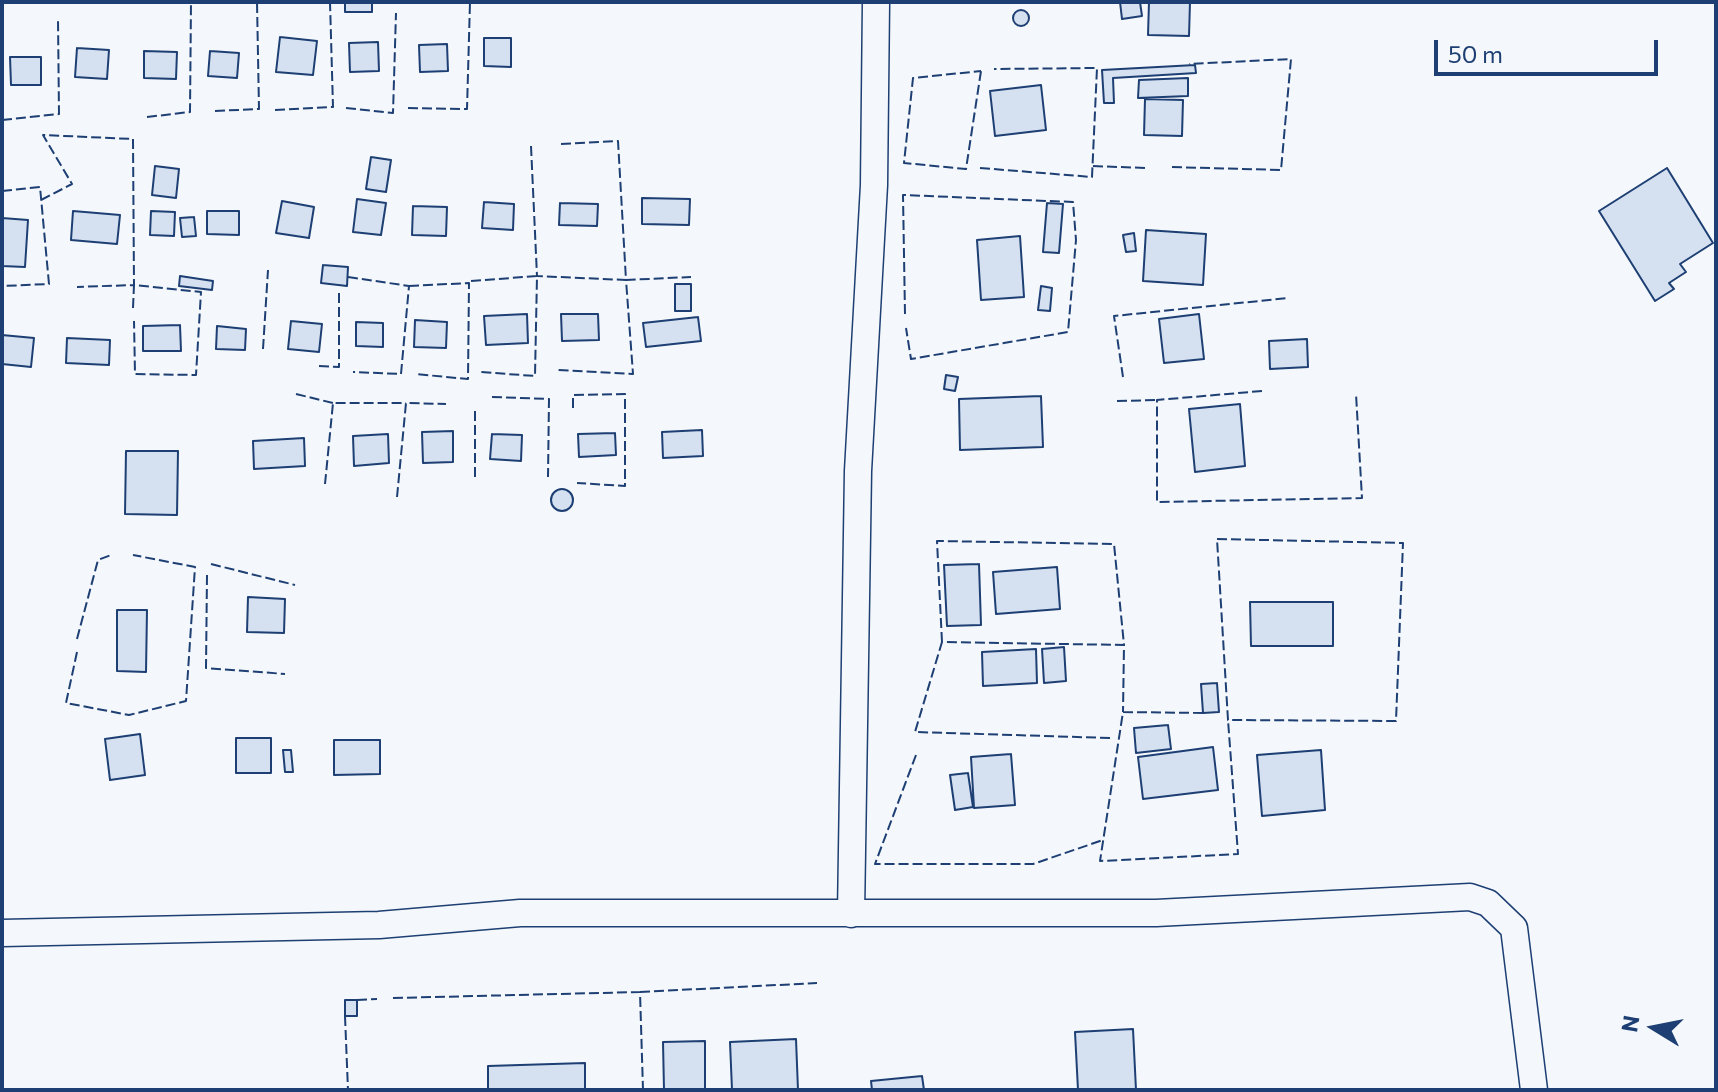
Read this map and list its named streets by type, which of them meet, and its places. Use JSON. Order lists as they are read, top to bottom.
{
  "scale_bar": "50 m",
  "north": "left"
}
